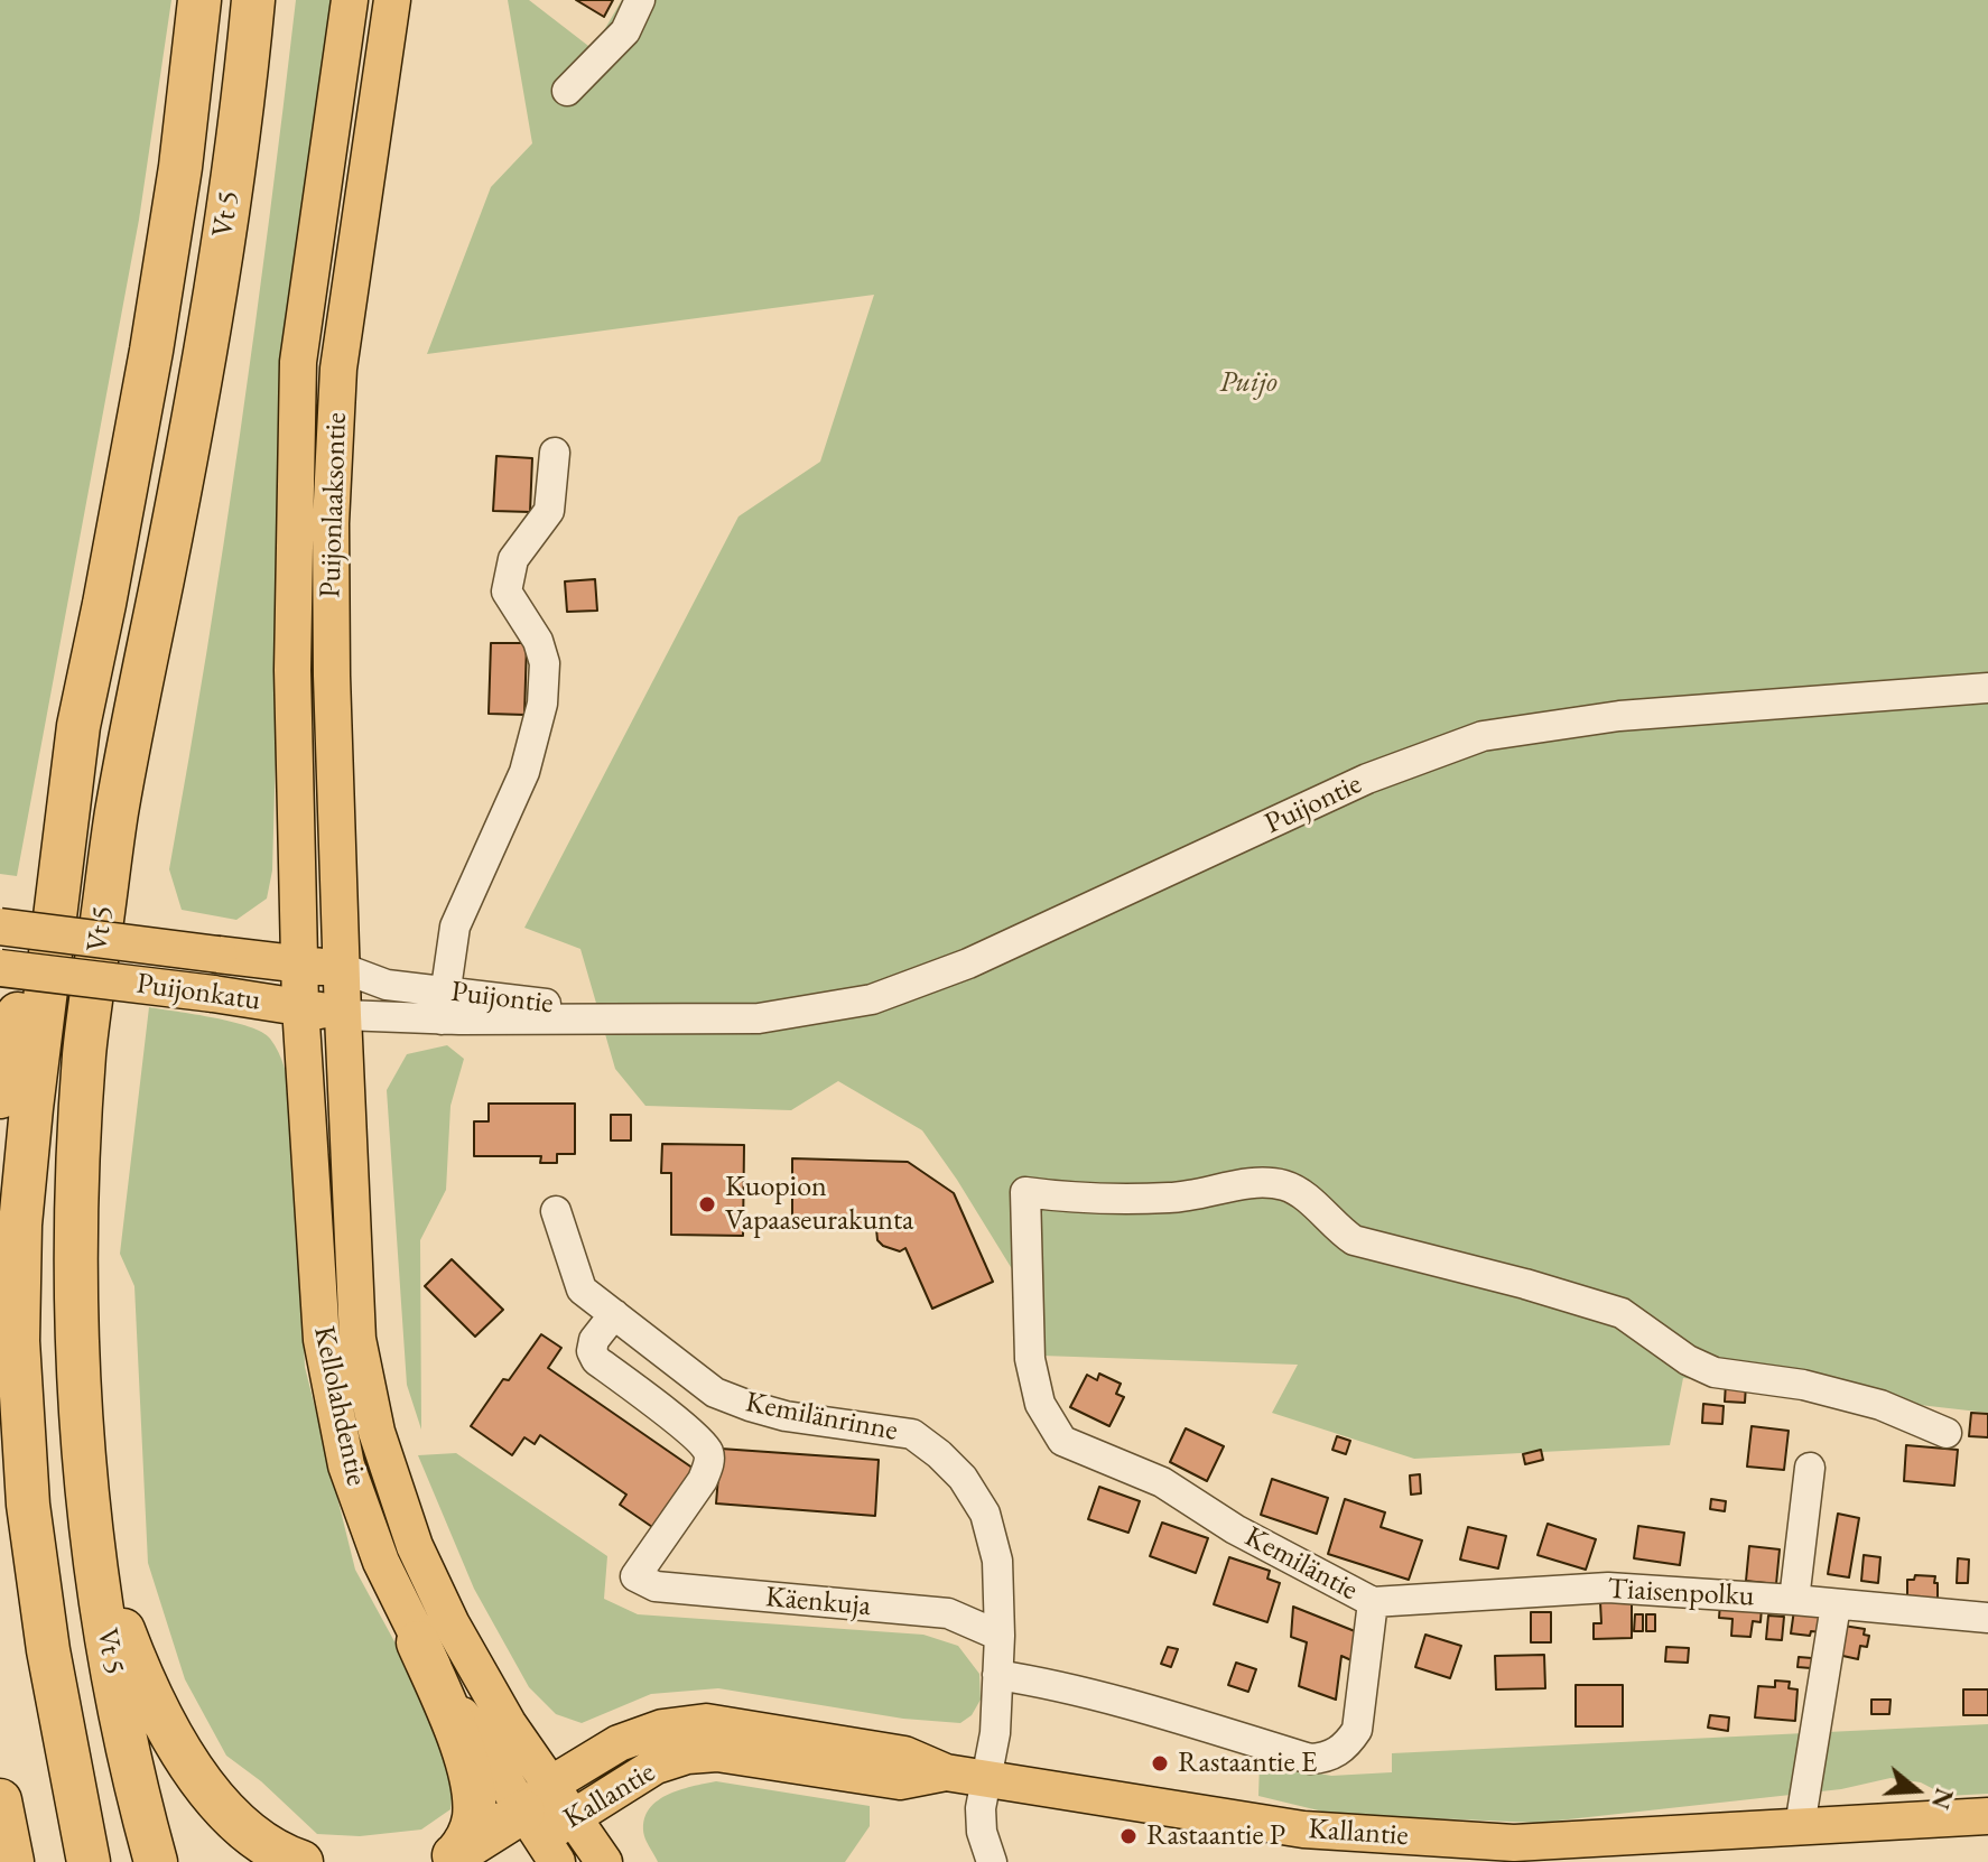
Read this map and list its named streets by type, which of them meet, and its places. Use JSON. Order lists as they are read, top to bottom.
{
  "streets": {
    "highway": ["Vt 5"],
    "main road": [
      "Puijonlaaksontie",
      "Puijonkatu",
      "Kellolahdentie",
      "Kallantie"
    ],
    "street": [
      "Puijontie",
      "Kemilänrinne",
      "Kemiläntie",
      "Tiaisenpolku",
      "Käenkuja"
    ]
  },
  "crossings": [
    ["Puijonlaaksontie", "Puijontie"],
    ["Puijonlaaksontie", "Puijonkatu"],
    ["Puijonlaaksontie", "Kellolahdentie"],
    ["Puijontie", "Puijonkatu"],
    ["Puijontie", "Kellolahdentie"],
    ["Puijonkatu", "Kellolahdentie"],
    ["Kellolahdentie", "Kallantie"],
    ["Kemilänrinne", "Kemiläntie"],
    ["Kemilänrinne", "Käenkuja"],
    ["Kemilänrinne", "Kallantie"],
    ["Kemiläntie", "Tiaisenpolku"]
  ],
  "parks": ["Puijo"],
  "places": ["Kuopion Vapaaseurakunta", "Rastaantie E", "Rastaantie P"],
  "north": "right"
}
